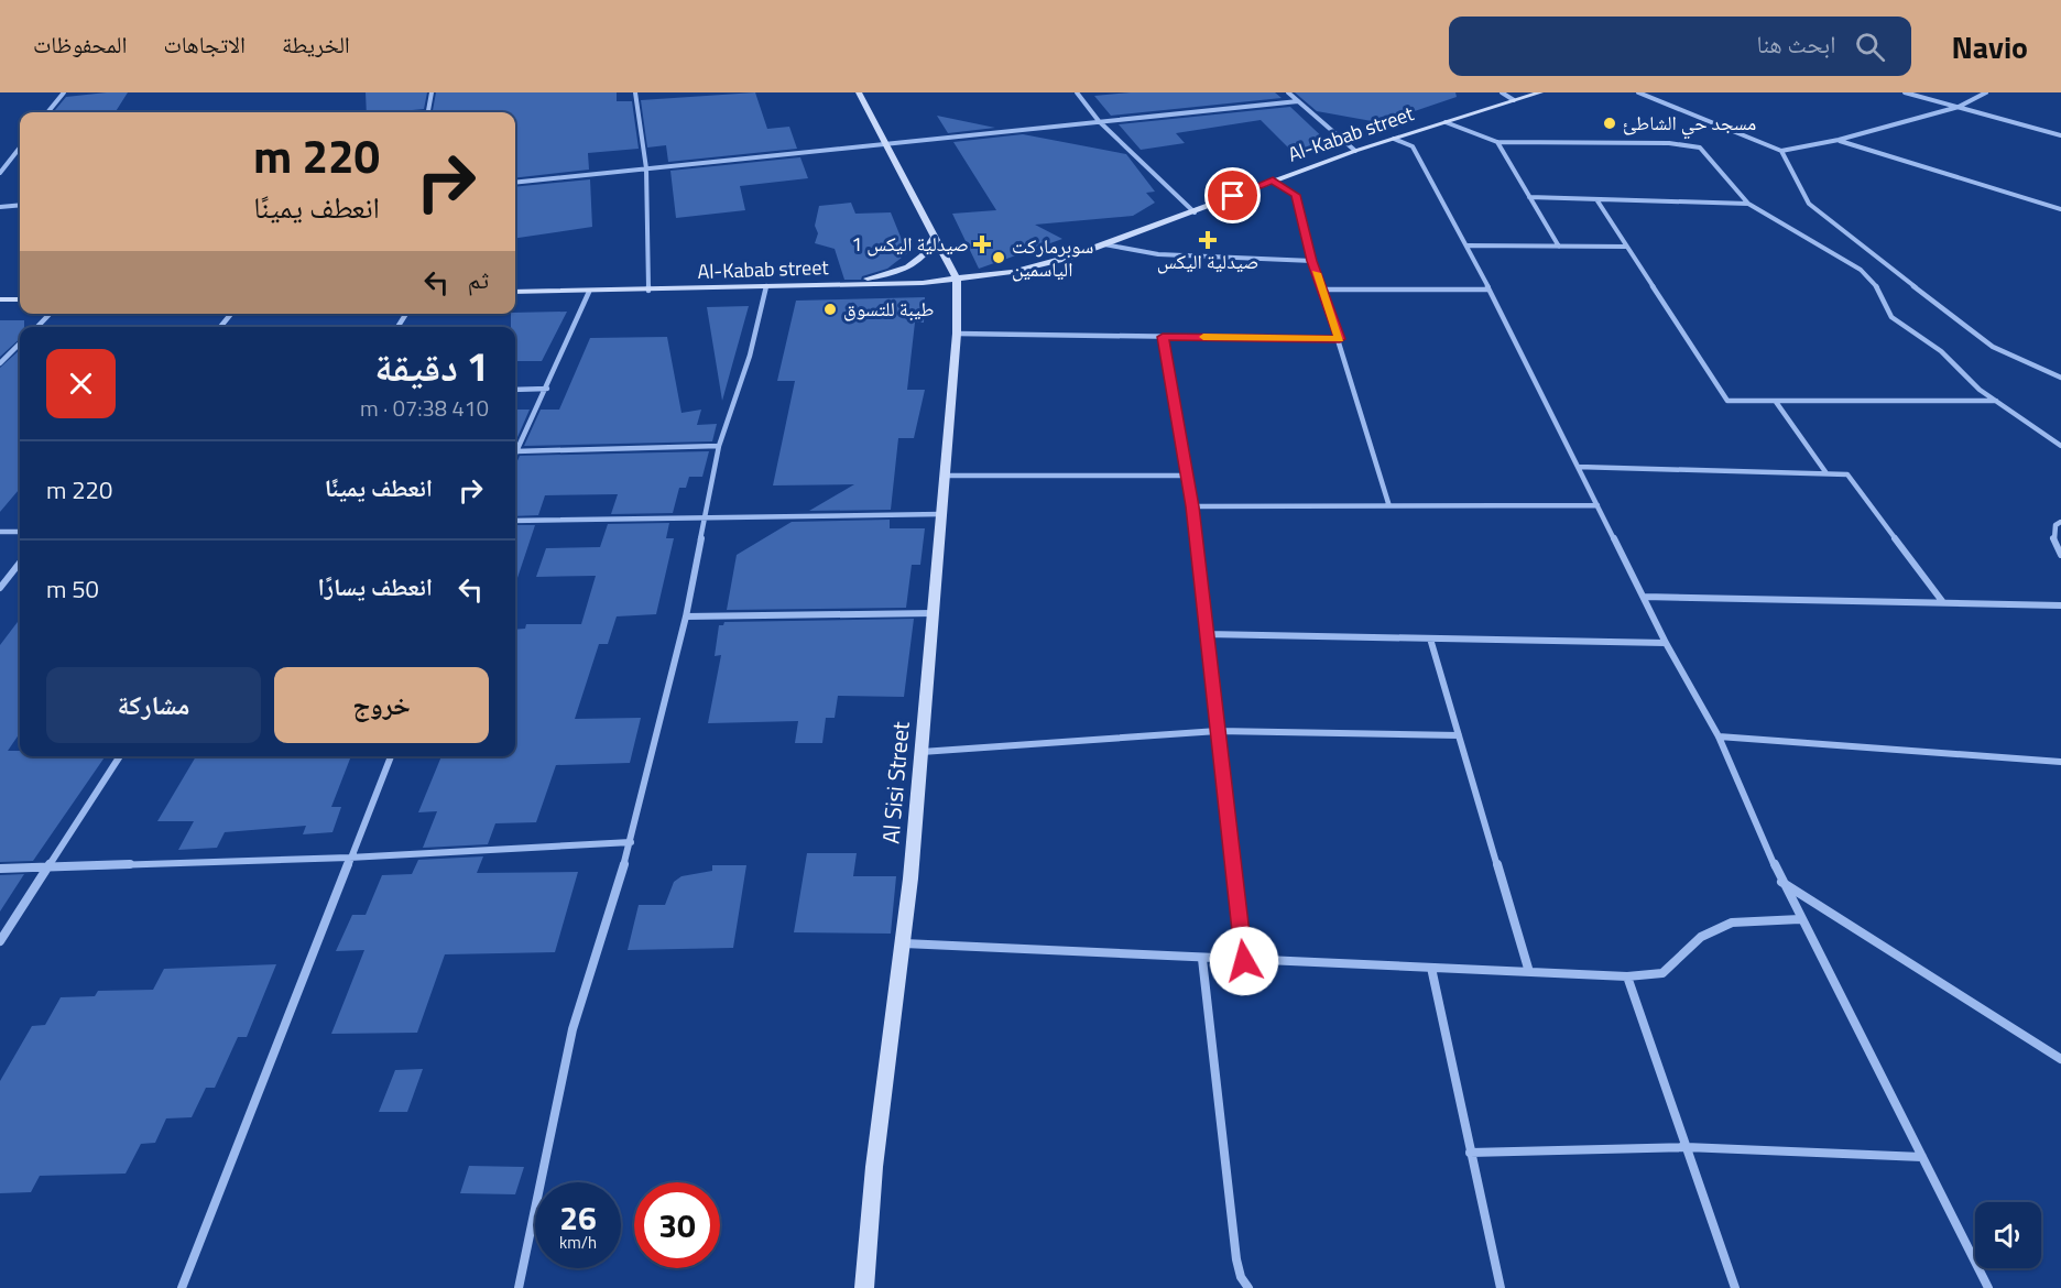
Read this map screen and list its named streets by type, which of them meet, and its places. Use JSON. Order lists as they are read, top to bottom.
{
  "streets": {
    "street": ["Al-Kabab street", "Al Sisi Street"]
  },
  "crossings": [
    ["Al-Kabab street", "Al Sisi Street"]
  ],
  "places": {
    "other": ["مسجد حي الشاطئ", "سوبرماركت الياسمين", "طيبة للتسوق"],
    "health": ["صيدلية اليكس", "صيدلية اليكس 1"]
  },
  "page": {
    "header": "Navio",
    "search": "ابحث هنا",
    "nav": ["الخريطة", "الاتجاهات", "المحفوظات"],
    "turn": ["220 m", "انعطف يمينًا"],
    "then": "ثم",
    "heading": ["1 دقيقة", "410 m · 07:38"],
    "list": [
      {
        "name": "انعطف يمينًا",
        "value": "220 m"
      },
      {
        "name": "انعطف يسارًا",
        "value": "50 m"
      }
    ],
    "buttons": ["خروج", "مشاركة"],
    "speed": "26 km/h",
    "limit": "30"
  }
}
